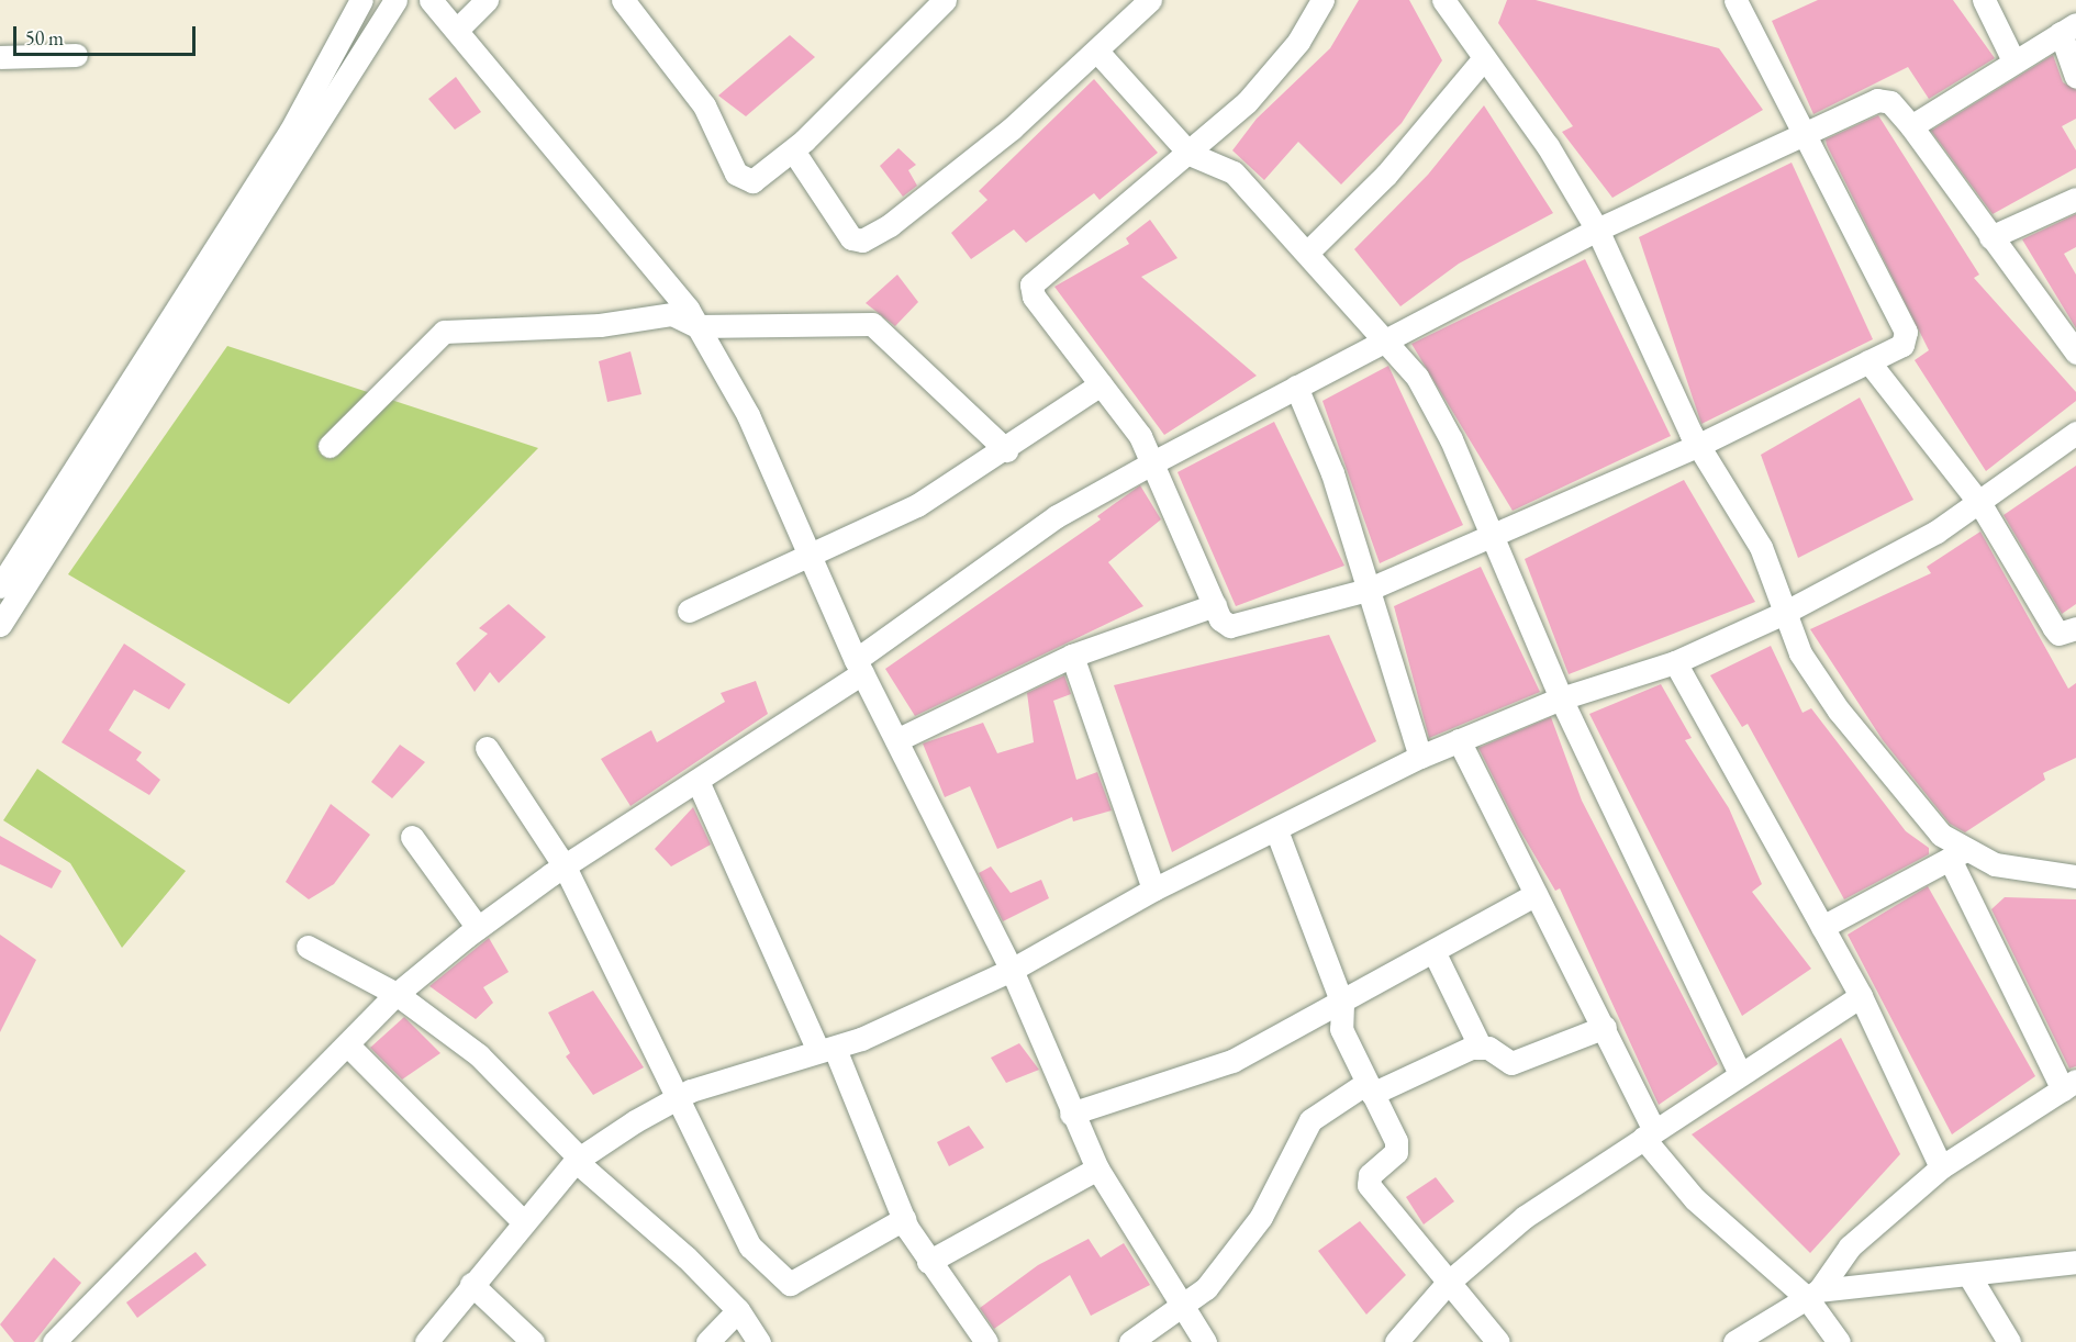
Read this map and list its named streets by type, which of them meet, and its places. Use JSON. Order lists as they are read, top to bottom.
{
  "scale_bar": "50 m"
}
